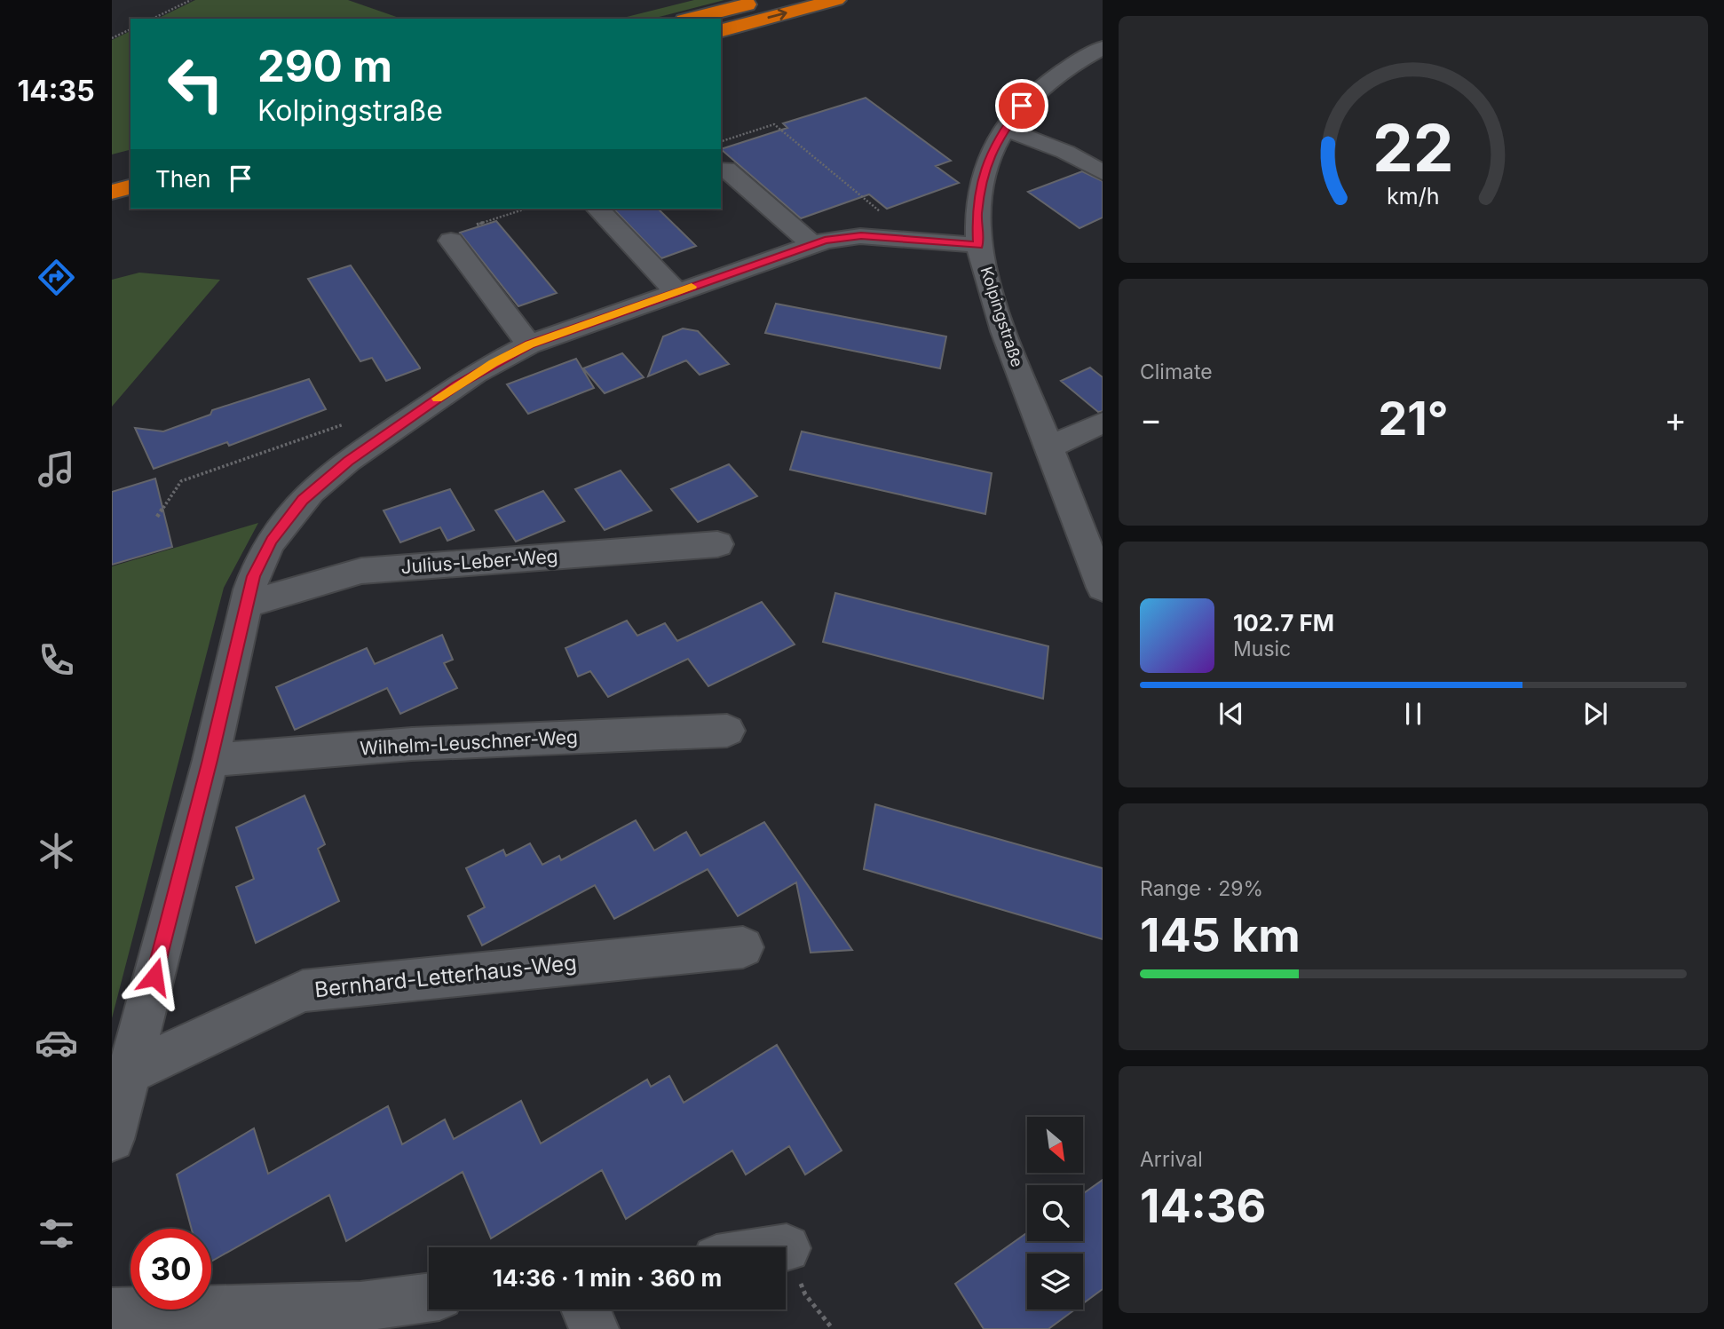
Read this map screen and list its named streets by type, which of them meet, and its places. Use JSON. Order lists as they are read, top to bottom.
{
  "streets": {
    "street": [
      "Kolpingstraße",
      "Julius-Leber-Weg",
      "Wilhelm-Leuschner-Weg",
      "Bernhard-Letterhaus-Weg"
    ]
  },
  "north": "bottom right",
  "page": {
    "tabs": "14:35",
    "turn": ["290 m", "Kolpingstraße"],
    "then": "Then",
    "tile": [
      "Climate",
      ["Range · 29%", "145 km"],
      ["Arrival", "14:36"]
    ],
    "heat": ["−", "21°", "+"],
    "song": ["102.7 FM", "Music"],
    "limit": "30",
    "trip": "14:36 · 1 min · 360 m",
    "gauge": ["22", "km/h"]
  }
}
